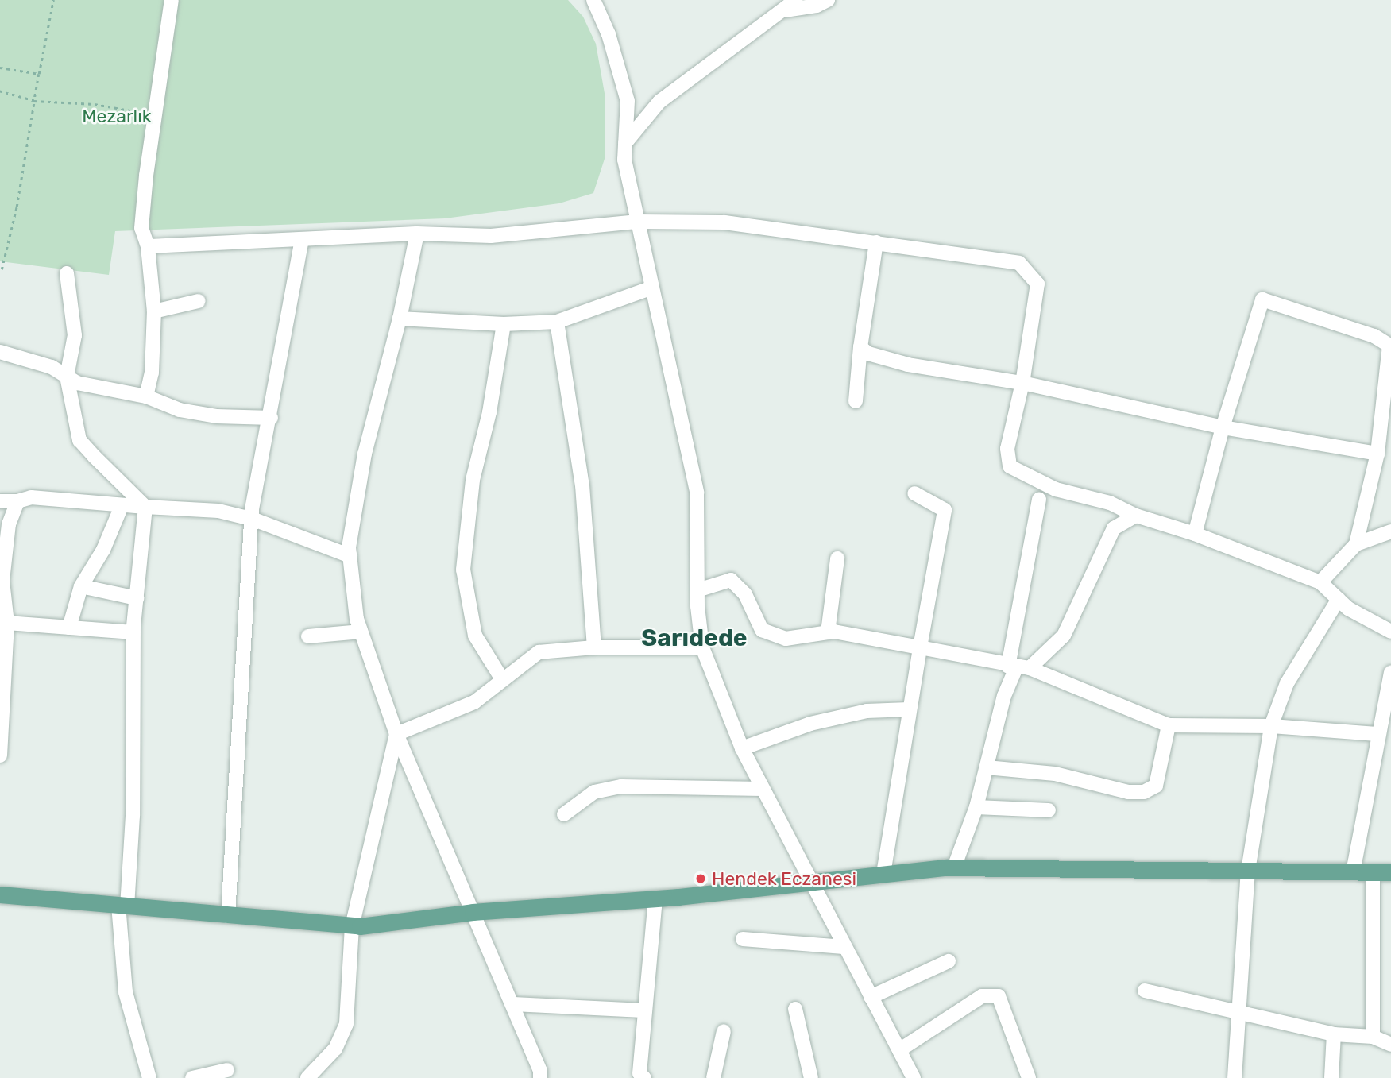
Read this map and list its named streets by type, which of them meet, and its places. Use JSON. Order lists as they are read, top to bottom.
{
  "districts": ["Sarıdede"],
  "parks": ["Mezarlık"],
  "places": ["Hendek Eczanesi"]
}
